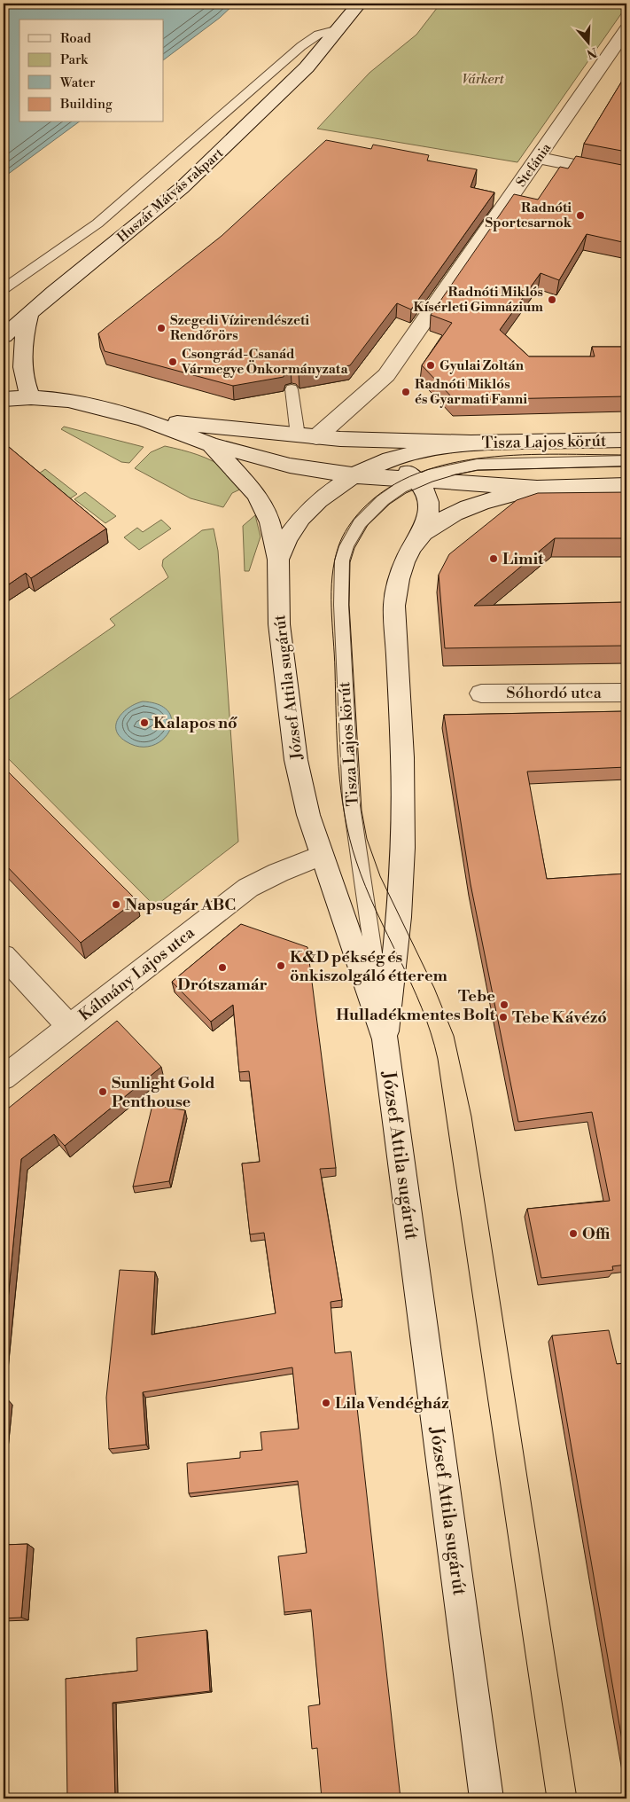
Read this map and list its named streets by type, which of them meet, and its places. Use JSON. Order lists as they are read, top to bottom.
{
  "streets": {
    "street": [
      "Stefánia",
      "Huszár Mátyás rakpart",
      "Tisza Lajos körút",
      "József Attila sugárút",
      "Sóhordó utca",
      "Kálmány Lajos utca"
    ]
  },
  "crossings": [
    ["Stefánia", "Tisza Lajos körút"],
    ["Tisza Lajos körút", "József Attila sugárút"],
    ["József Attila sugárút", "Kálmány Lajos utca"]
  ],
  "parks": ["Várkert"],
  "places": [
    "Radnóti Sportcsarnok",
    "Radnóti Miklós Kísérleti Gimnázium",
    "Szegedi Vízirendészeti Rendőrörs",
    "Csongrád-Csanád Vármegye Önkormányzata",
    "Gyulai Zoltán",
    "Radnóti Miklós és Gyarmati Fanni",
    "Limit",
    "Kalapos nő",
    "Napsugár ABC",
    "K&D pékség és önkiszolgáló étterem",
    "Drótszamár",
    "Tebe Hulladékmentes Bolt",
    "Tebe Kávézó",
    "Sunlight Gold Penthouse",
    "Offi",
    "Lila Vendégház"
  ],
  "legend": [
    "Road",
    "Park",
    "Water",
    "Building"
  ],
  "north": "bottom"
}
